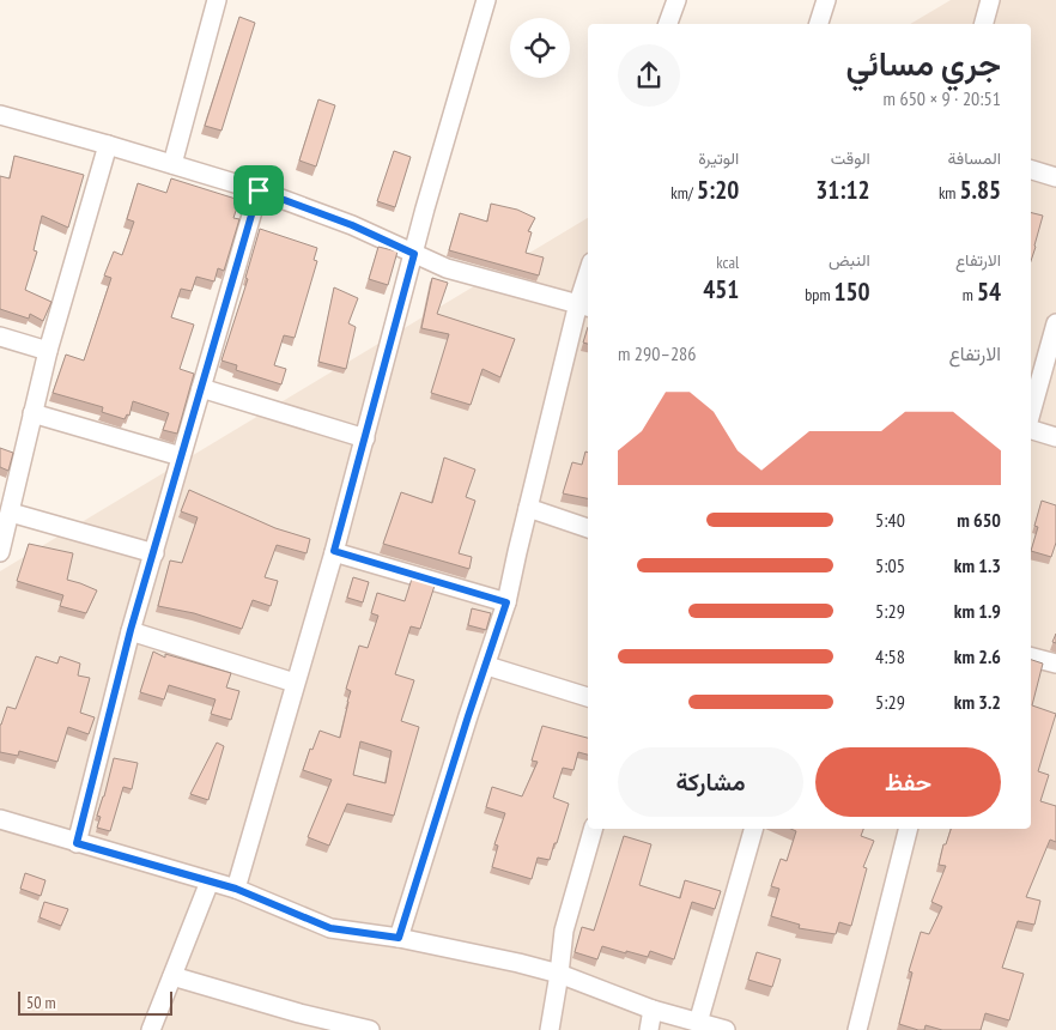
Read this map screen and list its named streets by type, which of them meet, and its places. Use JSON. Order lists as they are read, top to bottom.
{
  "scale_bar": "50 m",
  "page": {
    "heading": ["جري مسائي", "20:51 · 9 × 650 m"],
    "stats": [
      ["المسافة", "5.85 km"],
      ["الوقت", "31:12"],
      ["الوتيرة", "5:20 /km"],
      ["الارتفاع", "54 m"],
      ["النبض", "150 bpm"],
      ["kcal", "451"]
    ],
    "chart": ["الارتفاع", "286–290 m"],
    "list": [
      {
        "name": "650 m",
        "note": "5:40"
      },
      {
        "name": "1.3 km",
        "note": "5:05"
      },
      {
        "name": "1.9 km",
        "note": "5:29"
      },
      {
        "name": "2.6 km",
        "note": "4:58"
      },
      {
        "name": "3.2 km",
        "note": "5:29"
      }
    ],
    "buttons": ["حفظ", "مشاركة"],
    "scale": "50 m"
  }
}
